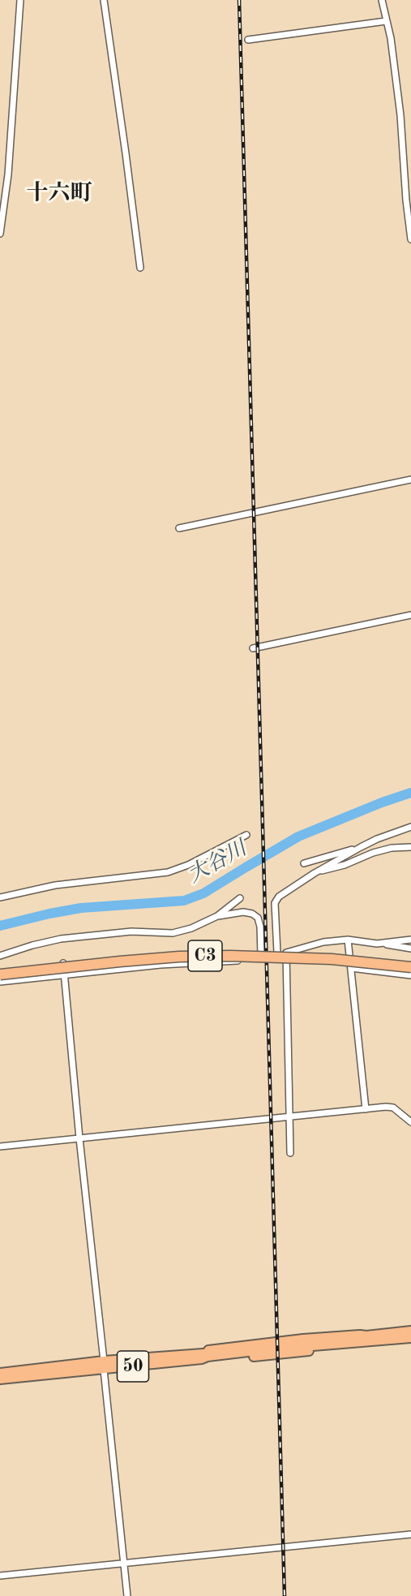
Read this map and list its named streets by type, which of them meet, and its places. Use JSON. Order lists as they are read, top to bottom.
{
  "streets": {
    "highway": ["C3"],
    "main road": ["50"]
  },
  "districts": ["十六町"],
  "water": ["大谷川"]
}
